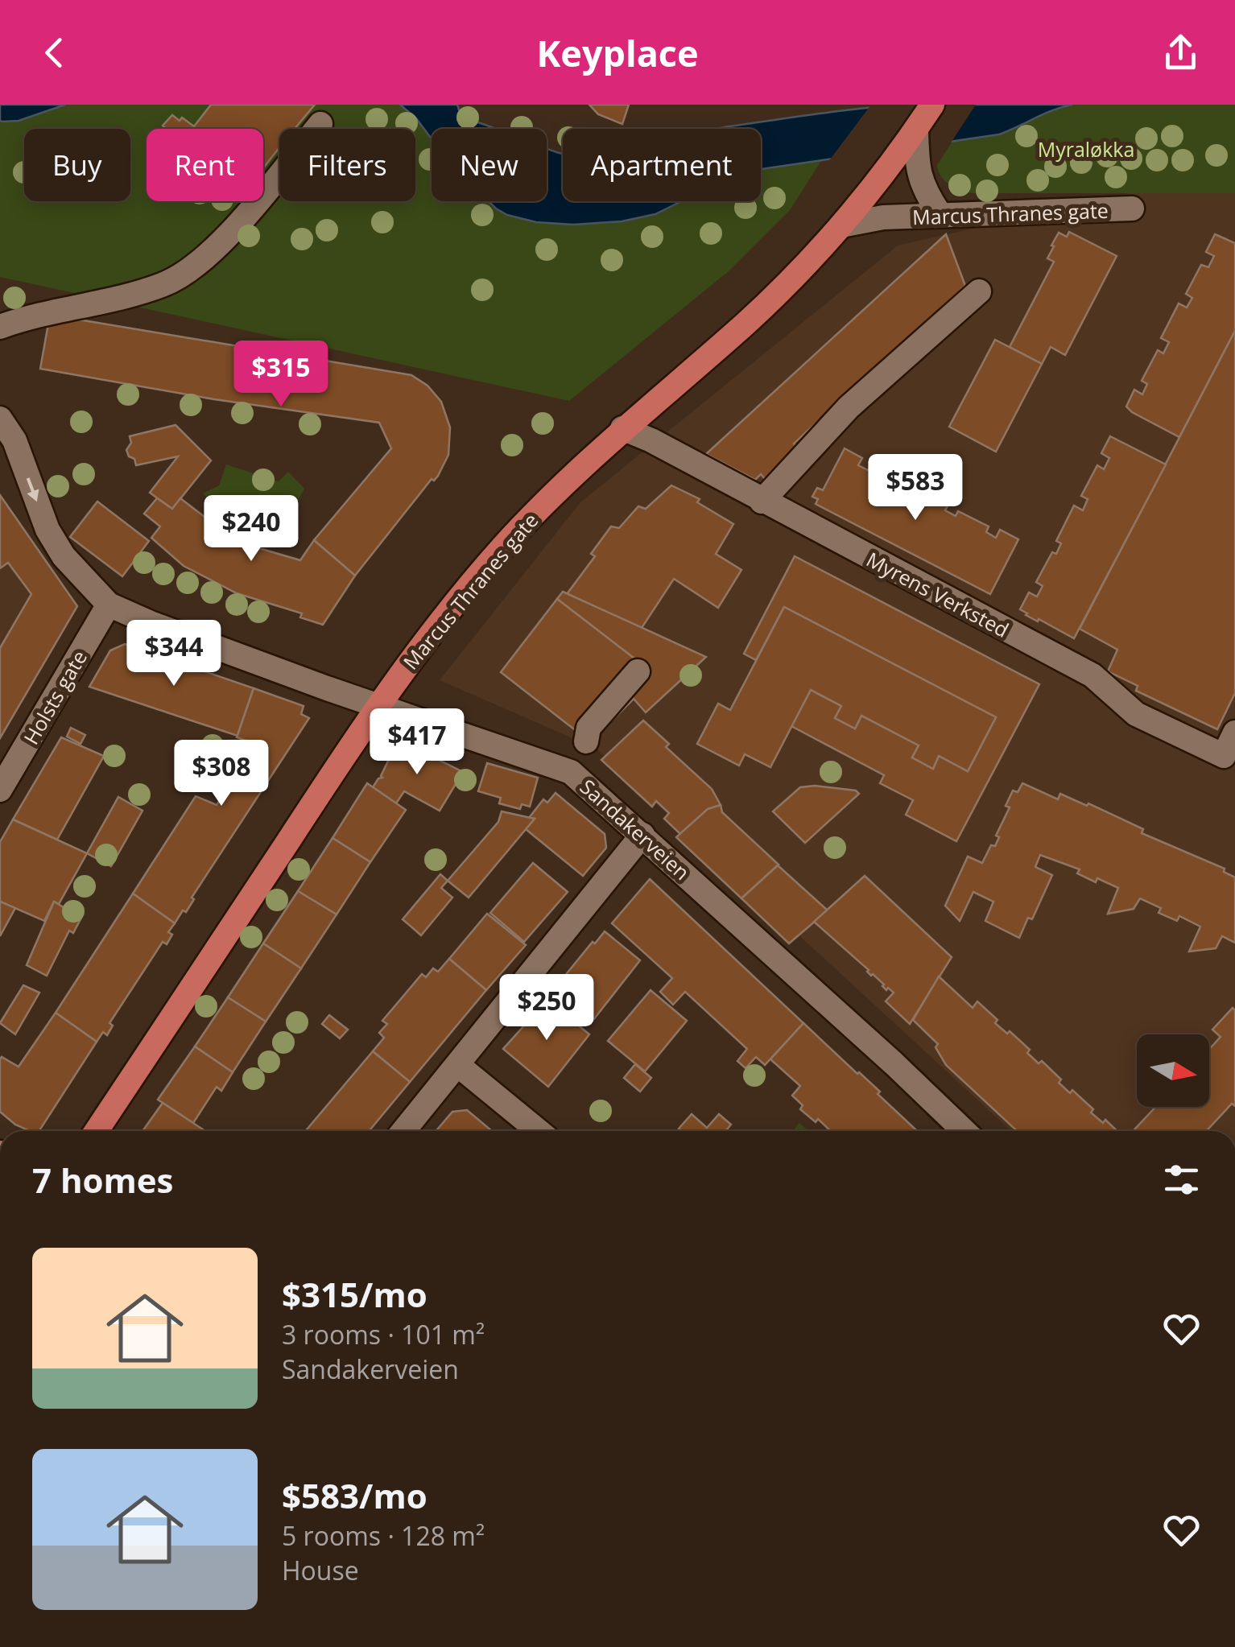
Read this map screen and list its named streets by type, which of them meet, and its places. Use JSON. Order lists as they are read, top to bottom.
{
  "streets": {
    "main road": ["Marcus Thranes gate"],
    "street": ["Myrens Verksted", "Holsts gate", "Sandakerveien"]
  },
  "crossings": [
    ["Marcus Thranes gate", "Myrens Verksted"],
    ["Marcus Thranes gate", "Sandakerveien"],
    ["Holsts gate", "Sandakerveien"]
  ],
  "parks": ["Myraløkka"],
  "north": "right",
  "page": {
    "header": "Keyplace",
    "chip": [
      "Buy",
      "Rent",
      "Filters",
      "New",
      "Apartment"
    ],
    "price": [
      "$315",
      "$583",
      "$240",
      "$344",
      "$417",
      "$308",
      "$250"
    ],
    "heading": "7 homes",
    "list": [
      {
        "name": "$315/mo",
        "note": "3 rooms · 101 m² · Sandakerveien"
      },
      {
        "name": "$583/mo",
        "note": "5 rooms · 128 m² · House"
      }
    ]
  }
}
